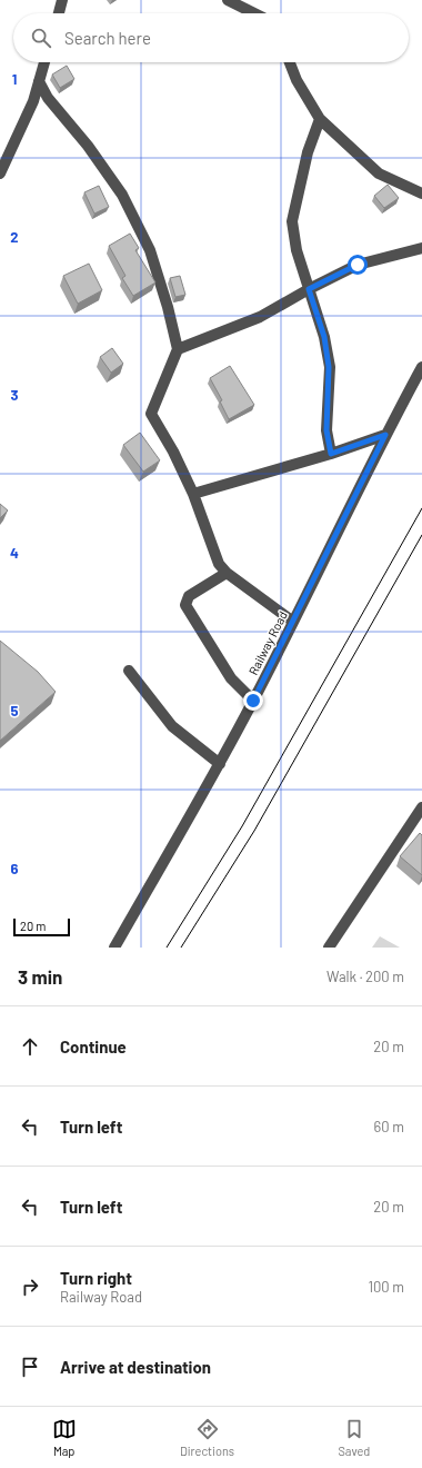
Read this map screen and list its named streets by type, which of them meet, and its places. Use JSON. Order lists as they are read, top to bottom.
{
  "streets": {
    "street": ["Railway Road"]
  },
  "scale_bar": "20 m",
  "page": {
    "search": "Search here",
    "scale": "20 m",
    "heading": ["3 min", "Walk · 200 m"],
    "list": [
      ["Continue", "20 m"],
      ["Turn left", "60 m"],
      ["Turn left", "20 m"],
      ["Turn right", "Railway Road", "100 m"],
      "Arrive at destination"
    ],
    "nav": ["Map", "Directions", "Saved"]
  },
  "grid": {
    "rows": [
      "1",
      "2",
      "3",
      "4",
      "5",
      "6"
    ]
  }
}
